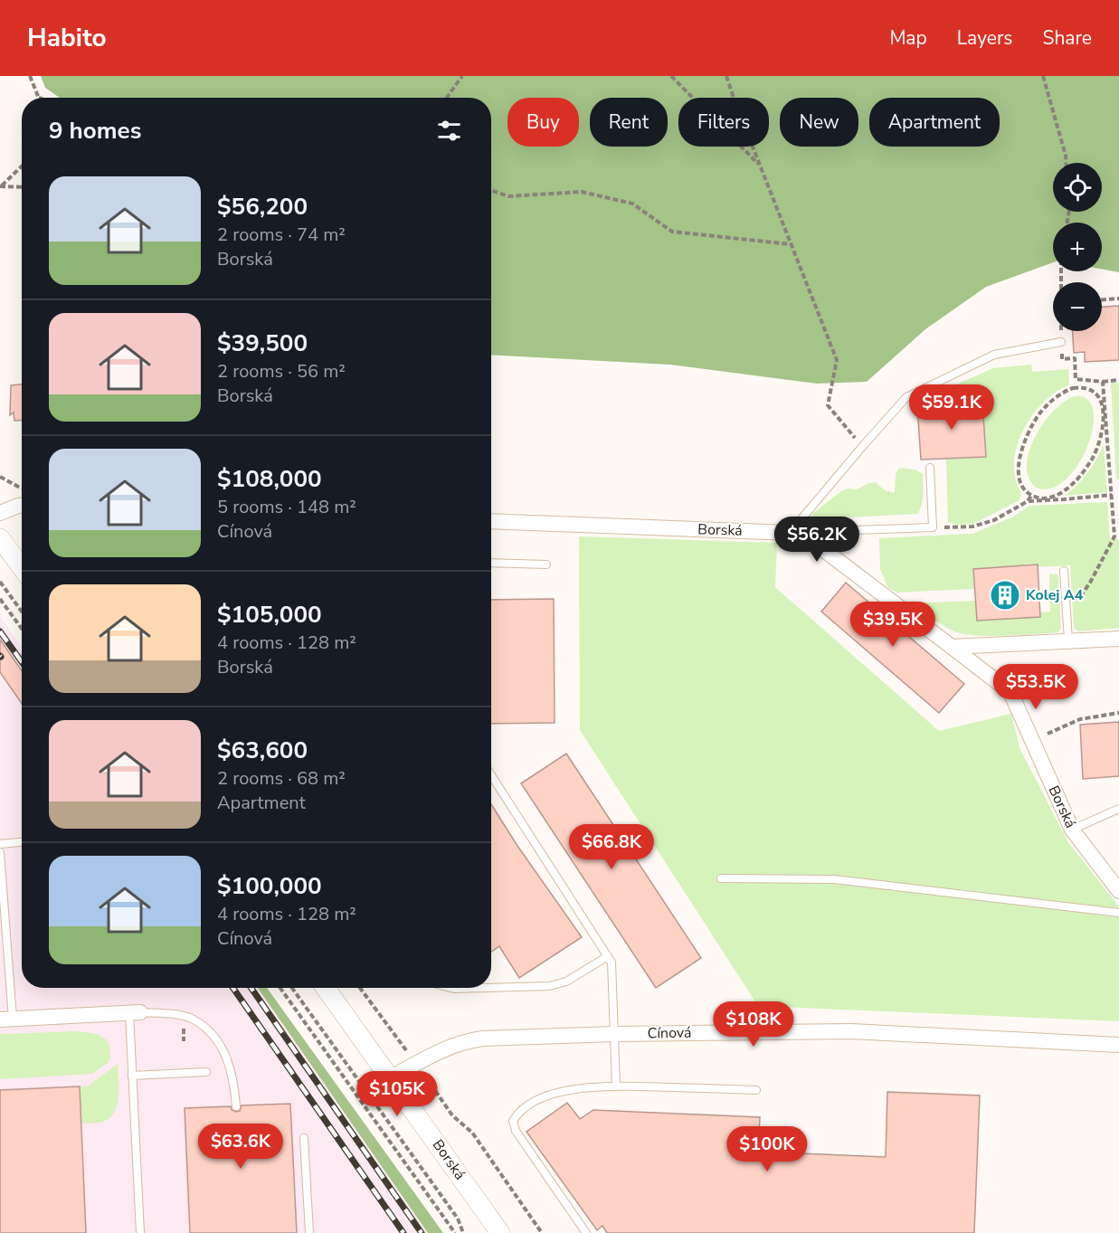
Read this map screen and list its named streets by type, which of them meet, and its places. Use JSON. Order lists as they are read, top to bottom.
{
  "streets": {
    "street": ["Borská", "Cínová"]
  },
  "crossings": [
    ["Borská", "Cínová"]
  ],
  "places": {
    "building": ["Kolej A4"]
  },
  "page": {
    "header": "Habito",
    "nav": ["Map", "Layers", "Share"],
    "chip": [
      "Buy",
      "Rent",
      "Filters",
      "New",
      "Apartment"
    ],
    "heading": "9 homes",
    "map_buttons": ["+", "−"],
    "list": [
      {
        "name": "$56,200",
        "note": "2 rooms · 74 m² · Borská"
      },
      {
        "name": "$39,500",
        "note": "2 rooms · 56 m² · Borská"
      },
      {
        "name": "$108,000",
        "note": "5 rooms · 148 m² · Cínová"
      },
      {
        "name": "$105,000",
        "note": "4 rooms · 128 m² · Borská"
      },
      {
        "name": "$63,600",
        "note": "2 rooms · 68 m² · Apartment"
      },
      {
        "name": "$100,000",
        "note": "4 rooms · 128 m² · Cínová"
      }
    ],
    "price": [
      "$59.1K",
      "$56.2K",
      "$39.5K",
      "$53.5K",
      "$66.8K",
      "$108K",
      "$105K",
      "$63.6K",
      "$100K"
    ]
  }
}
